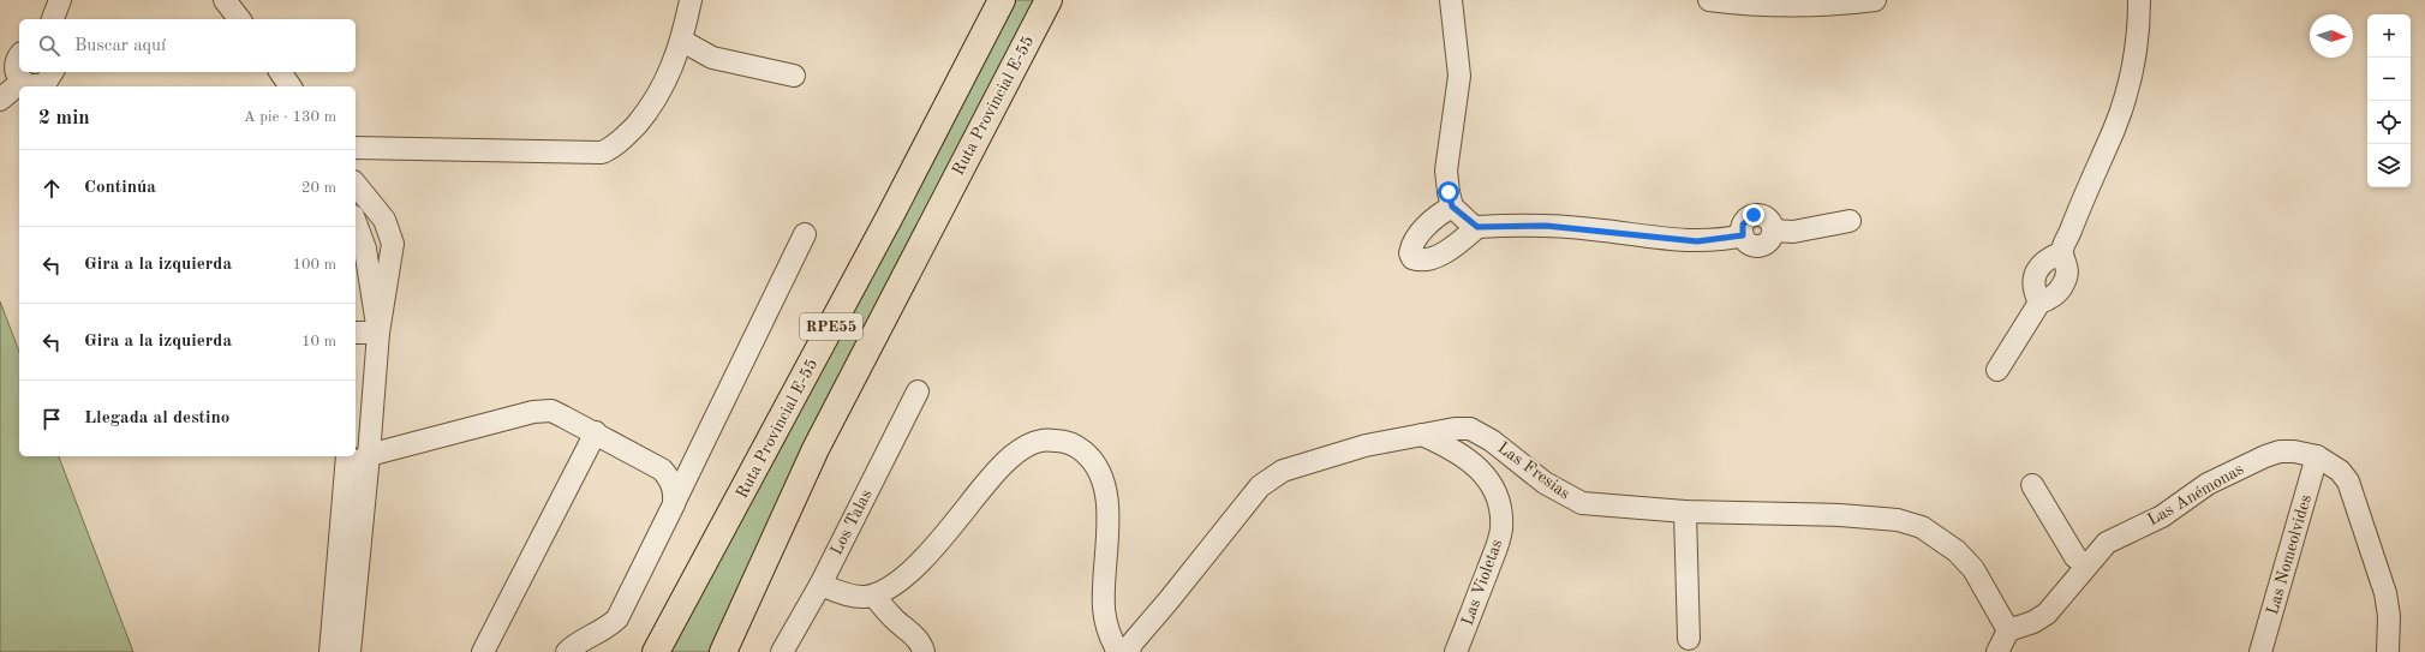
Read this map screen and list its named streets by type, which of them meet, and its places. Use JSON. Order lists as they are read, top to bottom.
{
  "streets": {
    "main road": ["Ruta Provincial E-55", "RPE55"],
    "street": [
      "Las Fresias",
      "Las Anémonas",
      "Los Talas",
      "Las Nomeolvides",
      "Las Violetas"
    ]
  },
  "crossings": [
    ["Ruta Provincial E-55", "RPE55"],
    ["Las Fresias", "Las Anémonas"],
    ["Las Fresias", "Las Violetas"],
    ["Las Anémonas", "Las Nomeolvides"]
  ],
  "north": "right",
  "page": {
    "map_buttons": ["+", "−"],
    "search": "Buscar aquí",
    "heading": ["2 min", "A pie · 130 m"],
    "list": [
      ["Continúa", "20 m"],
      ["Gira a la izquierda", "100 m"],
      ["Gira a la izquierda", "10 m"],
      "Llegada al destino"
    ]
  }
}
